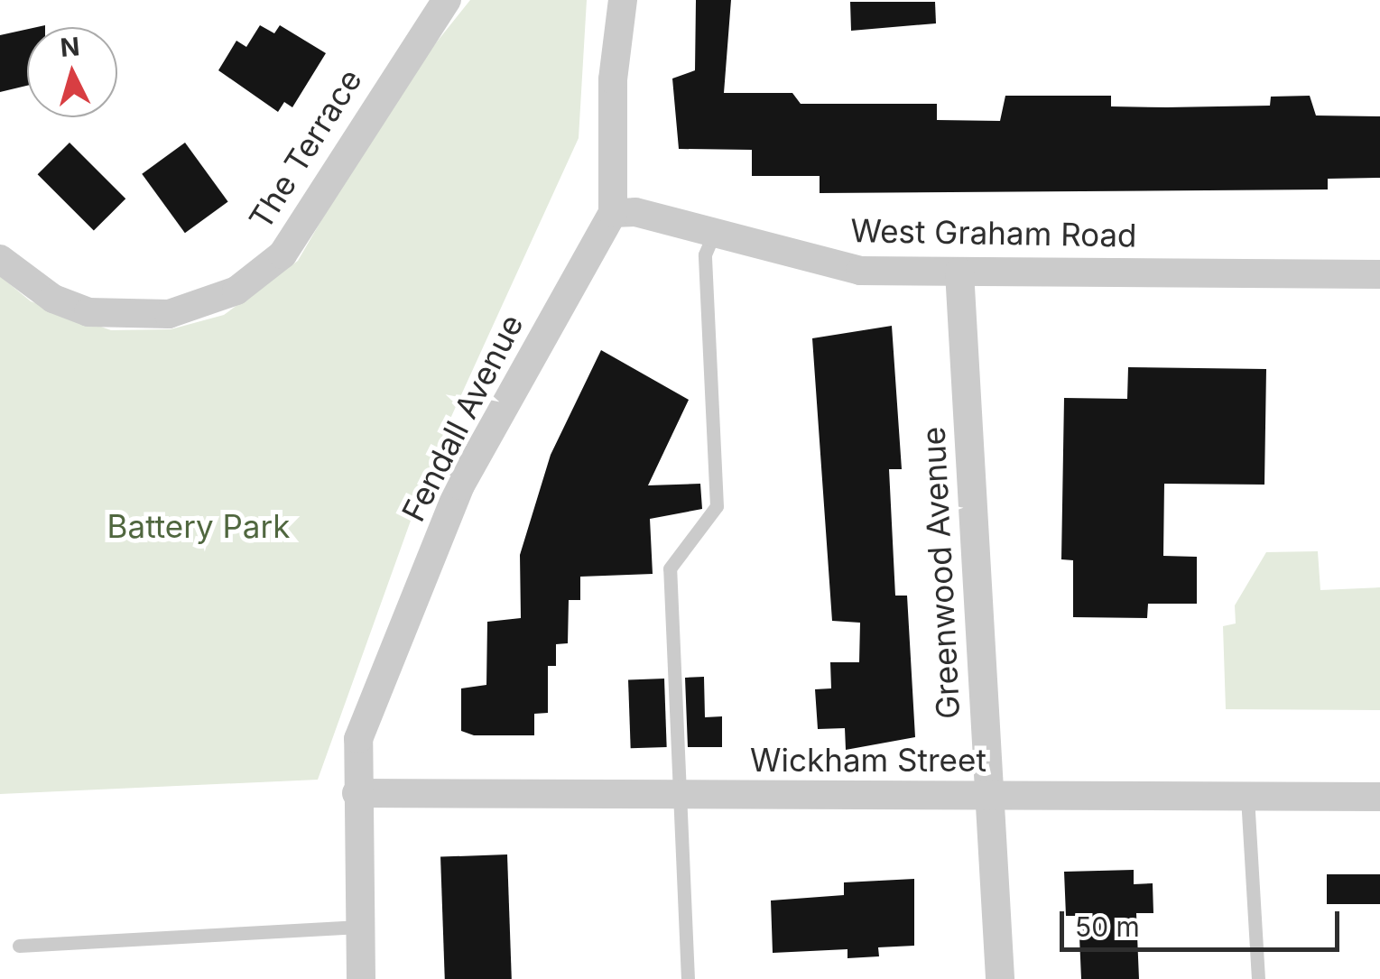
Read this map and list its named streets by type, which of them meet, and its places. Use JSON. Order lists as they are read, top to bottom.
{
  "streets": {
    "street": [
      "The Terrace",
      "West Graham Road",
      "Fendall Avenue",
      "Greenwood Avenue",
      "Wickham Street"
    ]
  },
  "crossings": [
    ["West Graham Road", "Fendall Avenue"],
    ["West Graham Road", "Greenwood Avenue"],
    ["Fendall Avenue", "Wickham Street"],
    ["Greenwood Avenue", "Wickham Street"]
  ],
  "parks": ["Battery Park"],
  "scale_bar": "50 m",
  "north": "top"
}
